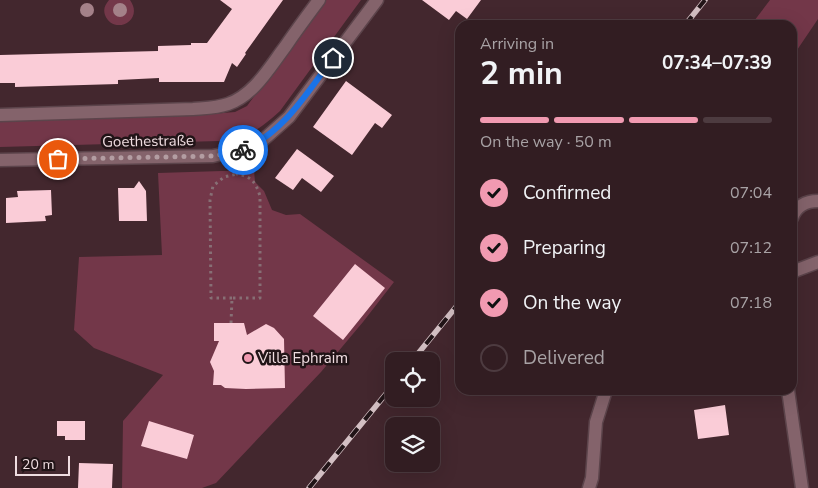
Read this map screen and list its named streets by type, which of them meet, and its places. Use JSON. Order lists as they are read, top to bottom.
{
  "streets": {
    "street": ["Goethestraße"]
  },
  "places": ["Villa Ephraim"],
  "scale_bar": "20 m",
  "page": {
    "heading": ["2 min", "Arriving in", "07:34–07:39"],
    "bar": "On the way · 50 m",
    "list": [
      ["Confirmed", "07:04"],
      ["Preparing", "07:12"],
      ["On the way", "07:18"],
      "Delivered"
    ],
    "scale": "20 m"
  }
}
